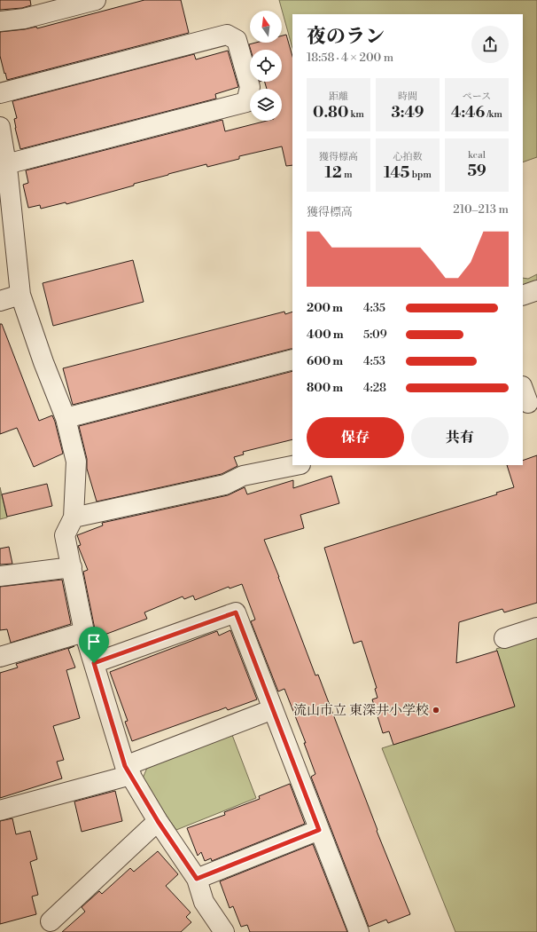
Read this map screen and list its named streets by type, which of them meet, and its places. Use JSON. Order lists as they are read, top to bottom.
{
  "places": ["流山市立 東深井小学校"],
  "north": "top",
  "page": {
    "heading": ["夜のラン", "18:58 · 4 × 200 m"],
    "stats": [
      ["距離", "0.80 km"],
      ["時間", "3:49"],
      ["ペース", "4:46 /km"],
      ["獲得標高", "12 m"],
      ["心拍数", "145 bpm"],
      ["kcal", "59"]
    ],
    "chart": ["獲得標高", "210–213 m"],
    "list": [
      {
        "name": "200 m",
        "note": "4:35"
      },
      {
        "name": "400 m",
        "note": "5:09"
      },
      {
        "name": "600 m",
        "note": "4:53"
      },
      {
        "name": "800 m",
        "note": "4:28"
      }
    ],
    "buttons": ["保存", "共有"]
  }
}
